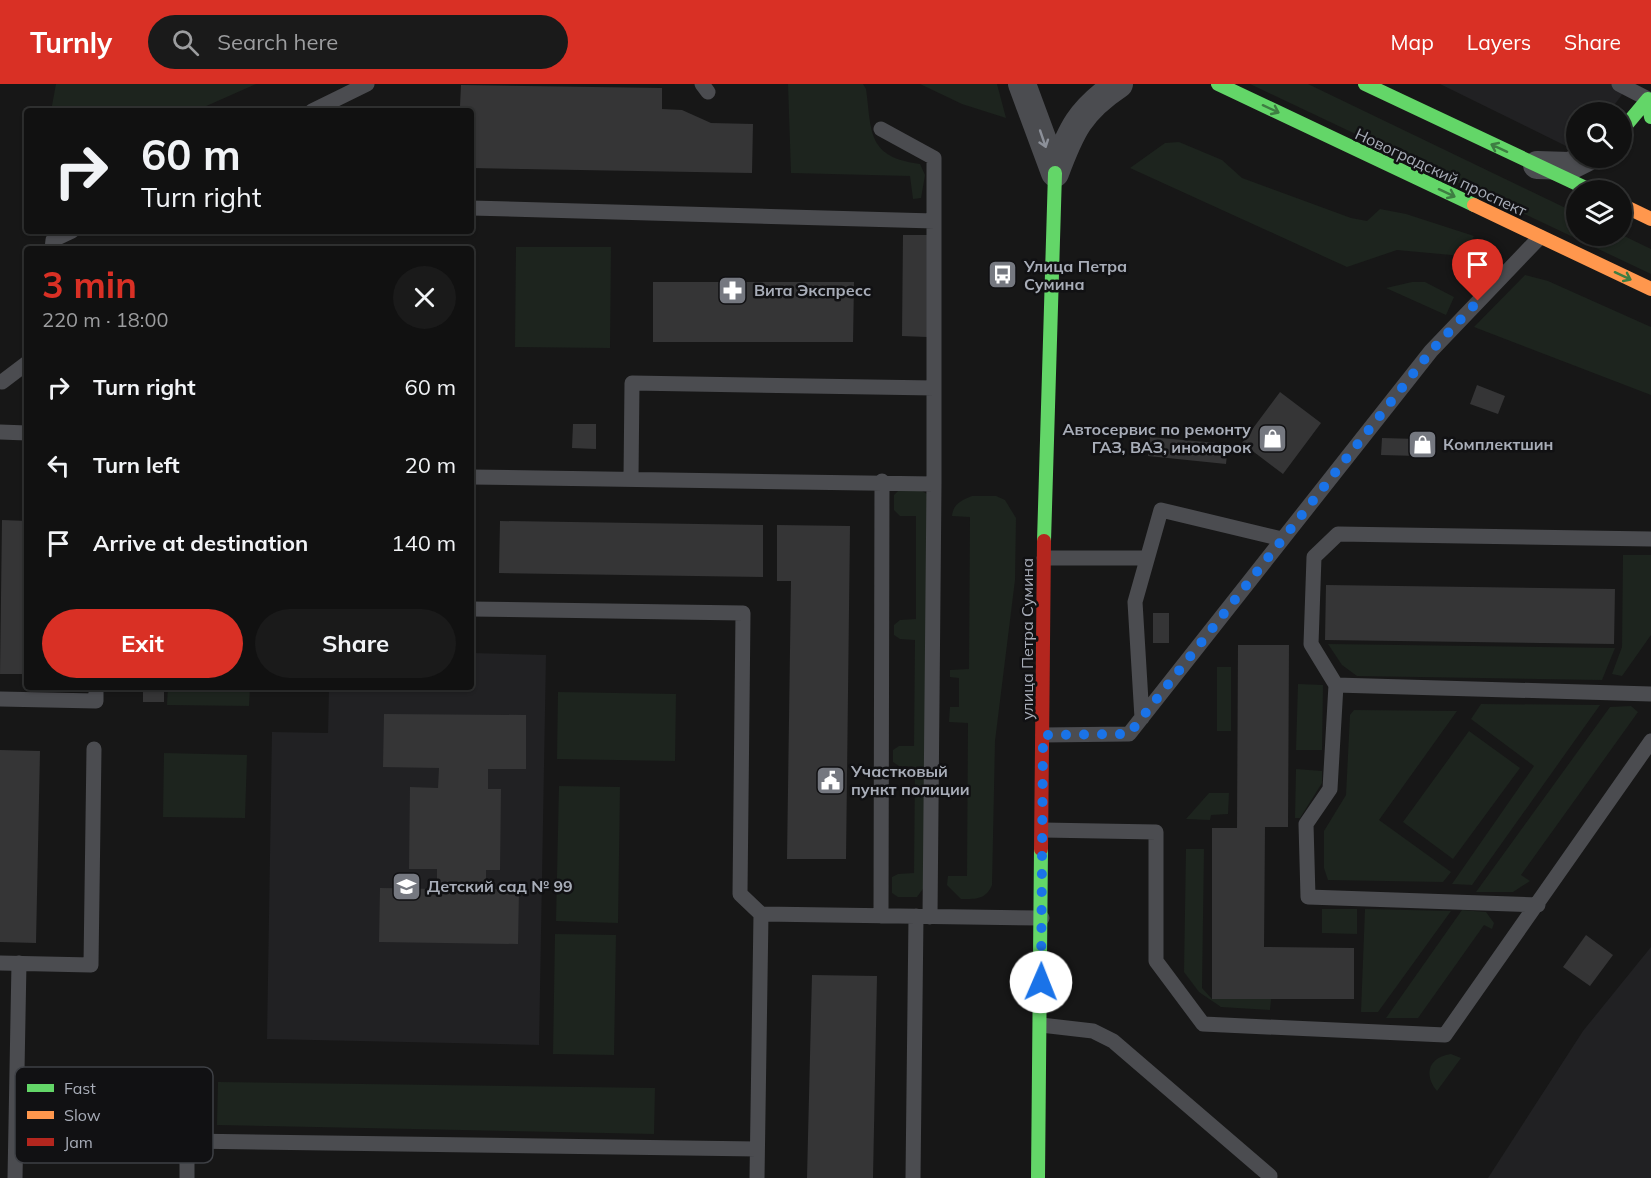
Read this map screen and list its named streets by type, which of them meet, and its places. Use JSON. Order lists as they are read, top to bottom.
{
  "streets": {
    "street": ["Новоградский проспект", "улица Петра Сумина"]
  },
  "places": {
    "bus stop": ["Улица Петра Сумина"],
    "pharmacy": ["Вита Экспресс"],
    "shop": ["Автосервис по ремонту ГАЗ, ВАЗ, иномарок", "Комплектшин"],
    "public building": ["Участковый пункт полиции"],
    "school or university": ["Детский сад № 99"]
  },
  "legend": ["Fast", "Slow", "Jam"],
  "page": {
    "header": "Turnly",
    "search": "Search here",
    "nav": ["Map", "Layers", "Share"],
    "turn": ["60 m", "Turn right"],
    "heading": ["3 min", "220 m · 18:00"],
    "list": [
      {
        "name": "Turn right",
        "value": "60 m"
      },
      {
        "name": "Turn left",
        "value": "20 m"
      },
      {
        "name": "Arrive at destination",
        "value": "140 m"
      }
    ],
    "buttons": ["Exit", "Share"]
  }
}
